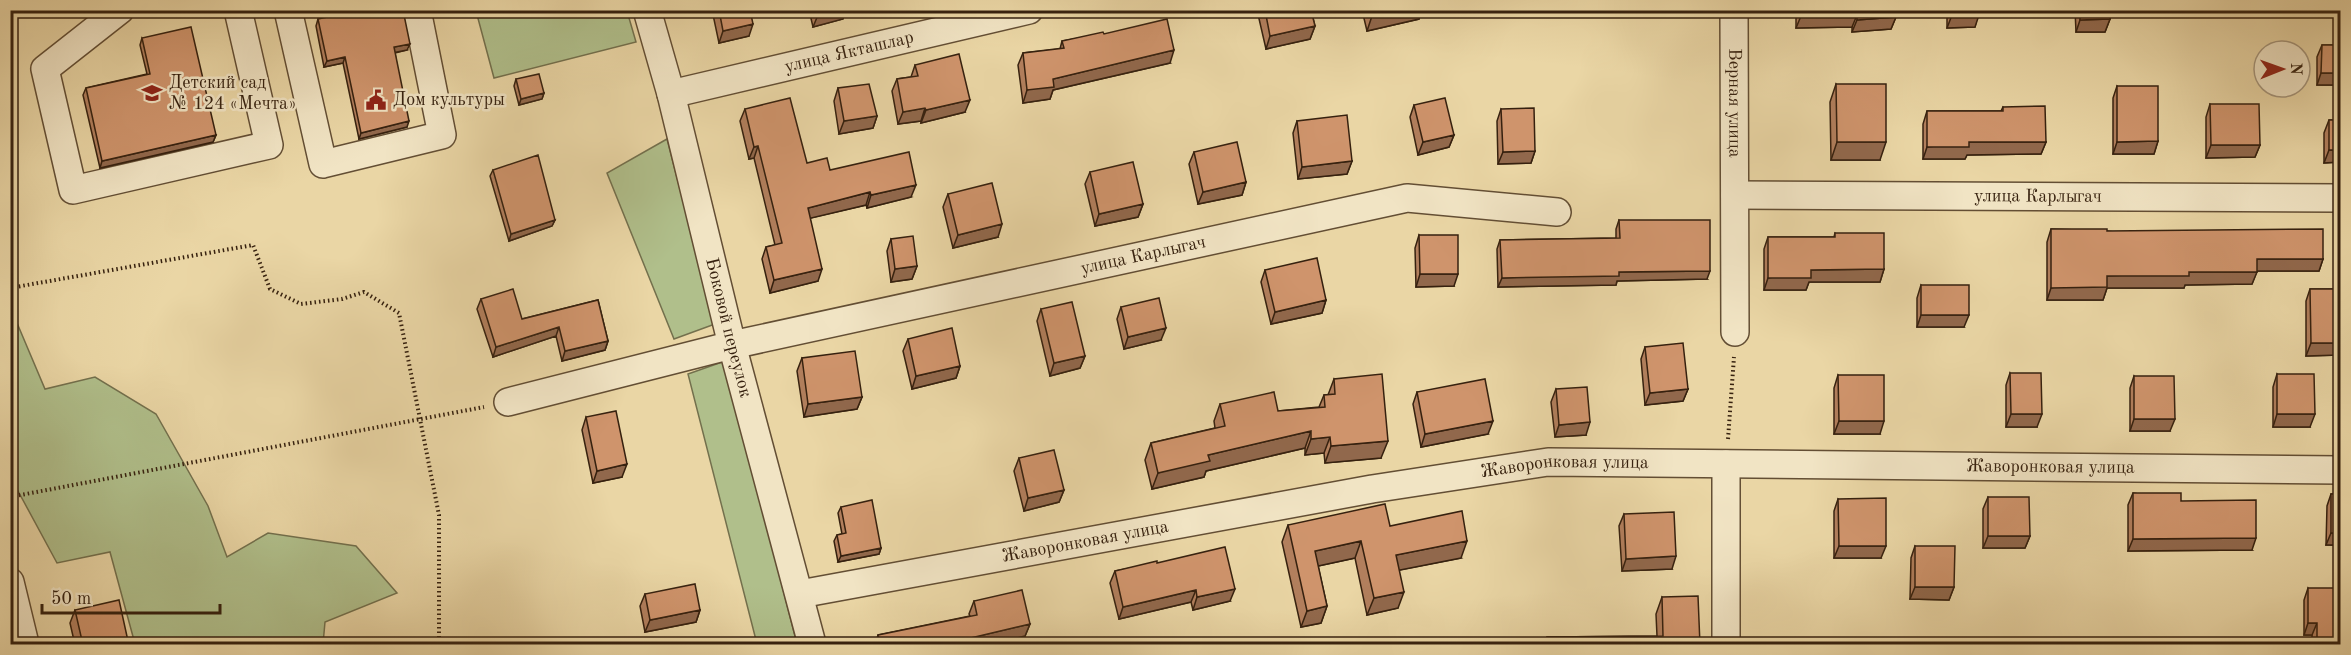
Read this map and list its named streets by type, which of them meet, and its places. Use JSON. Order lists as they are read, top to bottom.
{
  "streets": {
    "street": [
      "улица Якташлар",
      "Верная улица",
      "улица Карлыгач",
      "Боковой переулок",
      "Жаворонковая улица"
    ]
  },
  "crossings": [
    ["улица Якташлар", "Боковой переулок"],
    ["Верная улица", "улица Карлыгач"],
    ["улица Карлыгач", "Боковой переулок"],
    ["Боковой переулок", "Жаворонковая улица"]
  ],
  "places": {
    "school or university": ["Детский сад № 124 «Мечта»"],
    "public building": ["Дом культуры"]
  },
  "scale_bar": "50 m",
  "north": "right"
}
